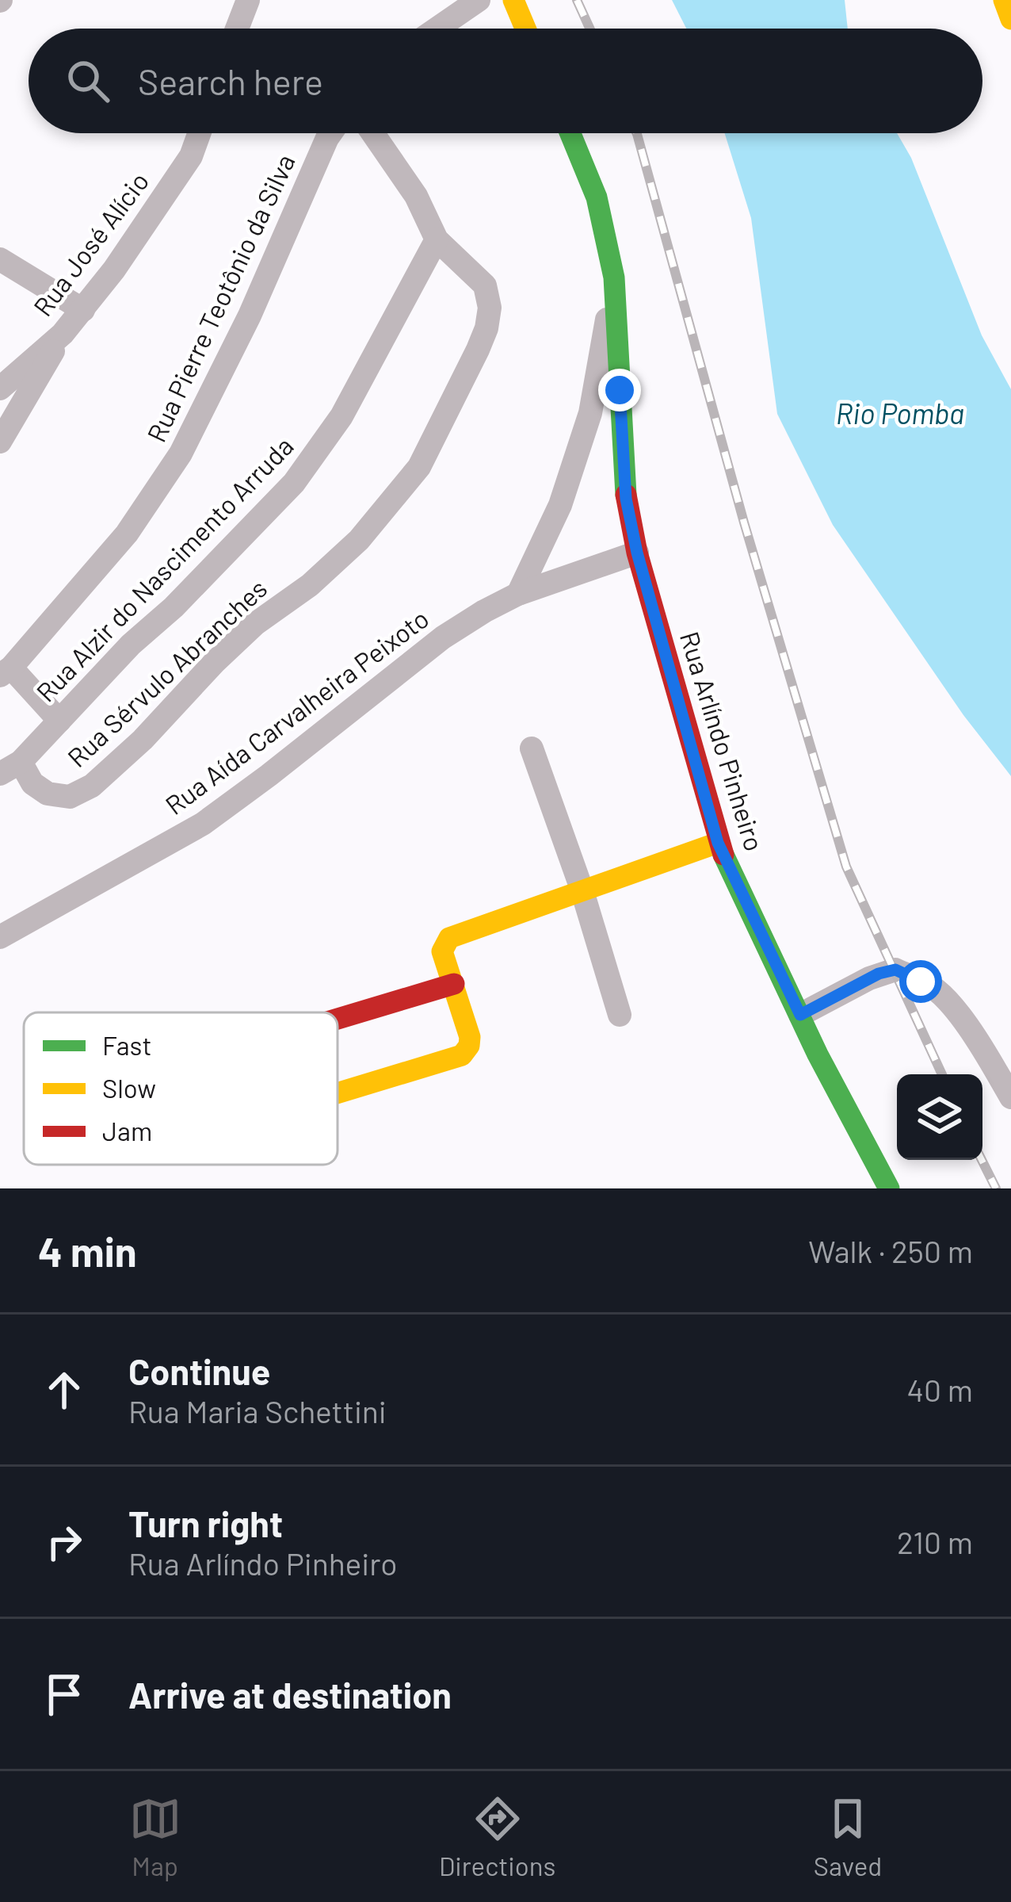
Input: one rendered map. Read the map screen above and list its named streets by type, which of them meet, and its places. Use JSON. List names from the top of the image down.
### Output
{
  "streets": {
    "street": [
      "Rua José Alício",
      "Rua Pierre Teotônio da Silva",
      "Rua Alzir do Nascimento Arruda",
      "Rua Sérvulo Abranches",
      "Rua Aída Carvalheira Peixoto",
      "Rua Arlíndo Pinheiro"
    ]
  },
  "crossings": [
    ["Rua Alzir do Nascimento Arruda", "Rua Sérvulo Abranches"],
    ["Rua Aída Carvalheira Peixoto", "Rua Arlíndo Pinheiro"]
  ],
  "water": ["Rio Pomba"],
  "legend": ["Fast", "Slow", "Jam"],
  "page": {
    "search": "Search here",
    "heading": ["4 min", "Walk · 250 m"],
    "list": [
      ["Continue", "Rua Maria Schettini", "40 m"],
      ["Turn right", "Rua Arlíndo Pinheiro", "210 m"],
      "Arrive at destination"
    ],
    "nav": ["Map", "Directions", "Saved"]
  }
}
